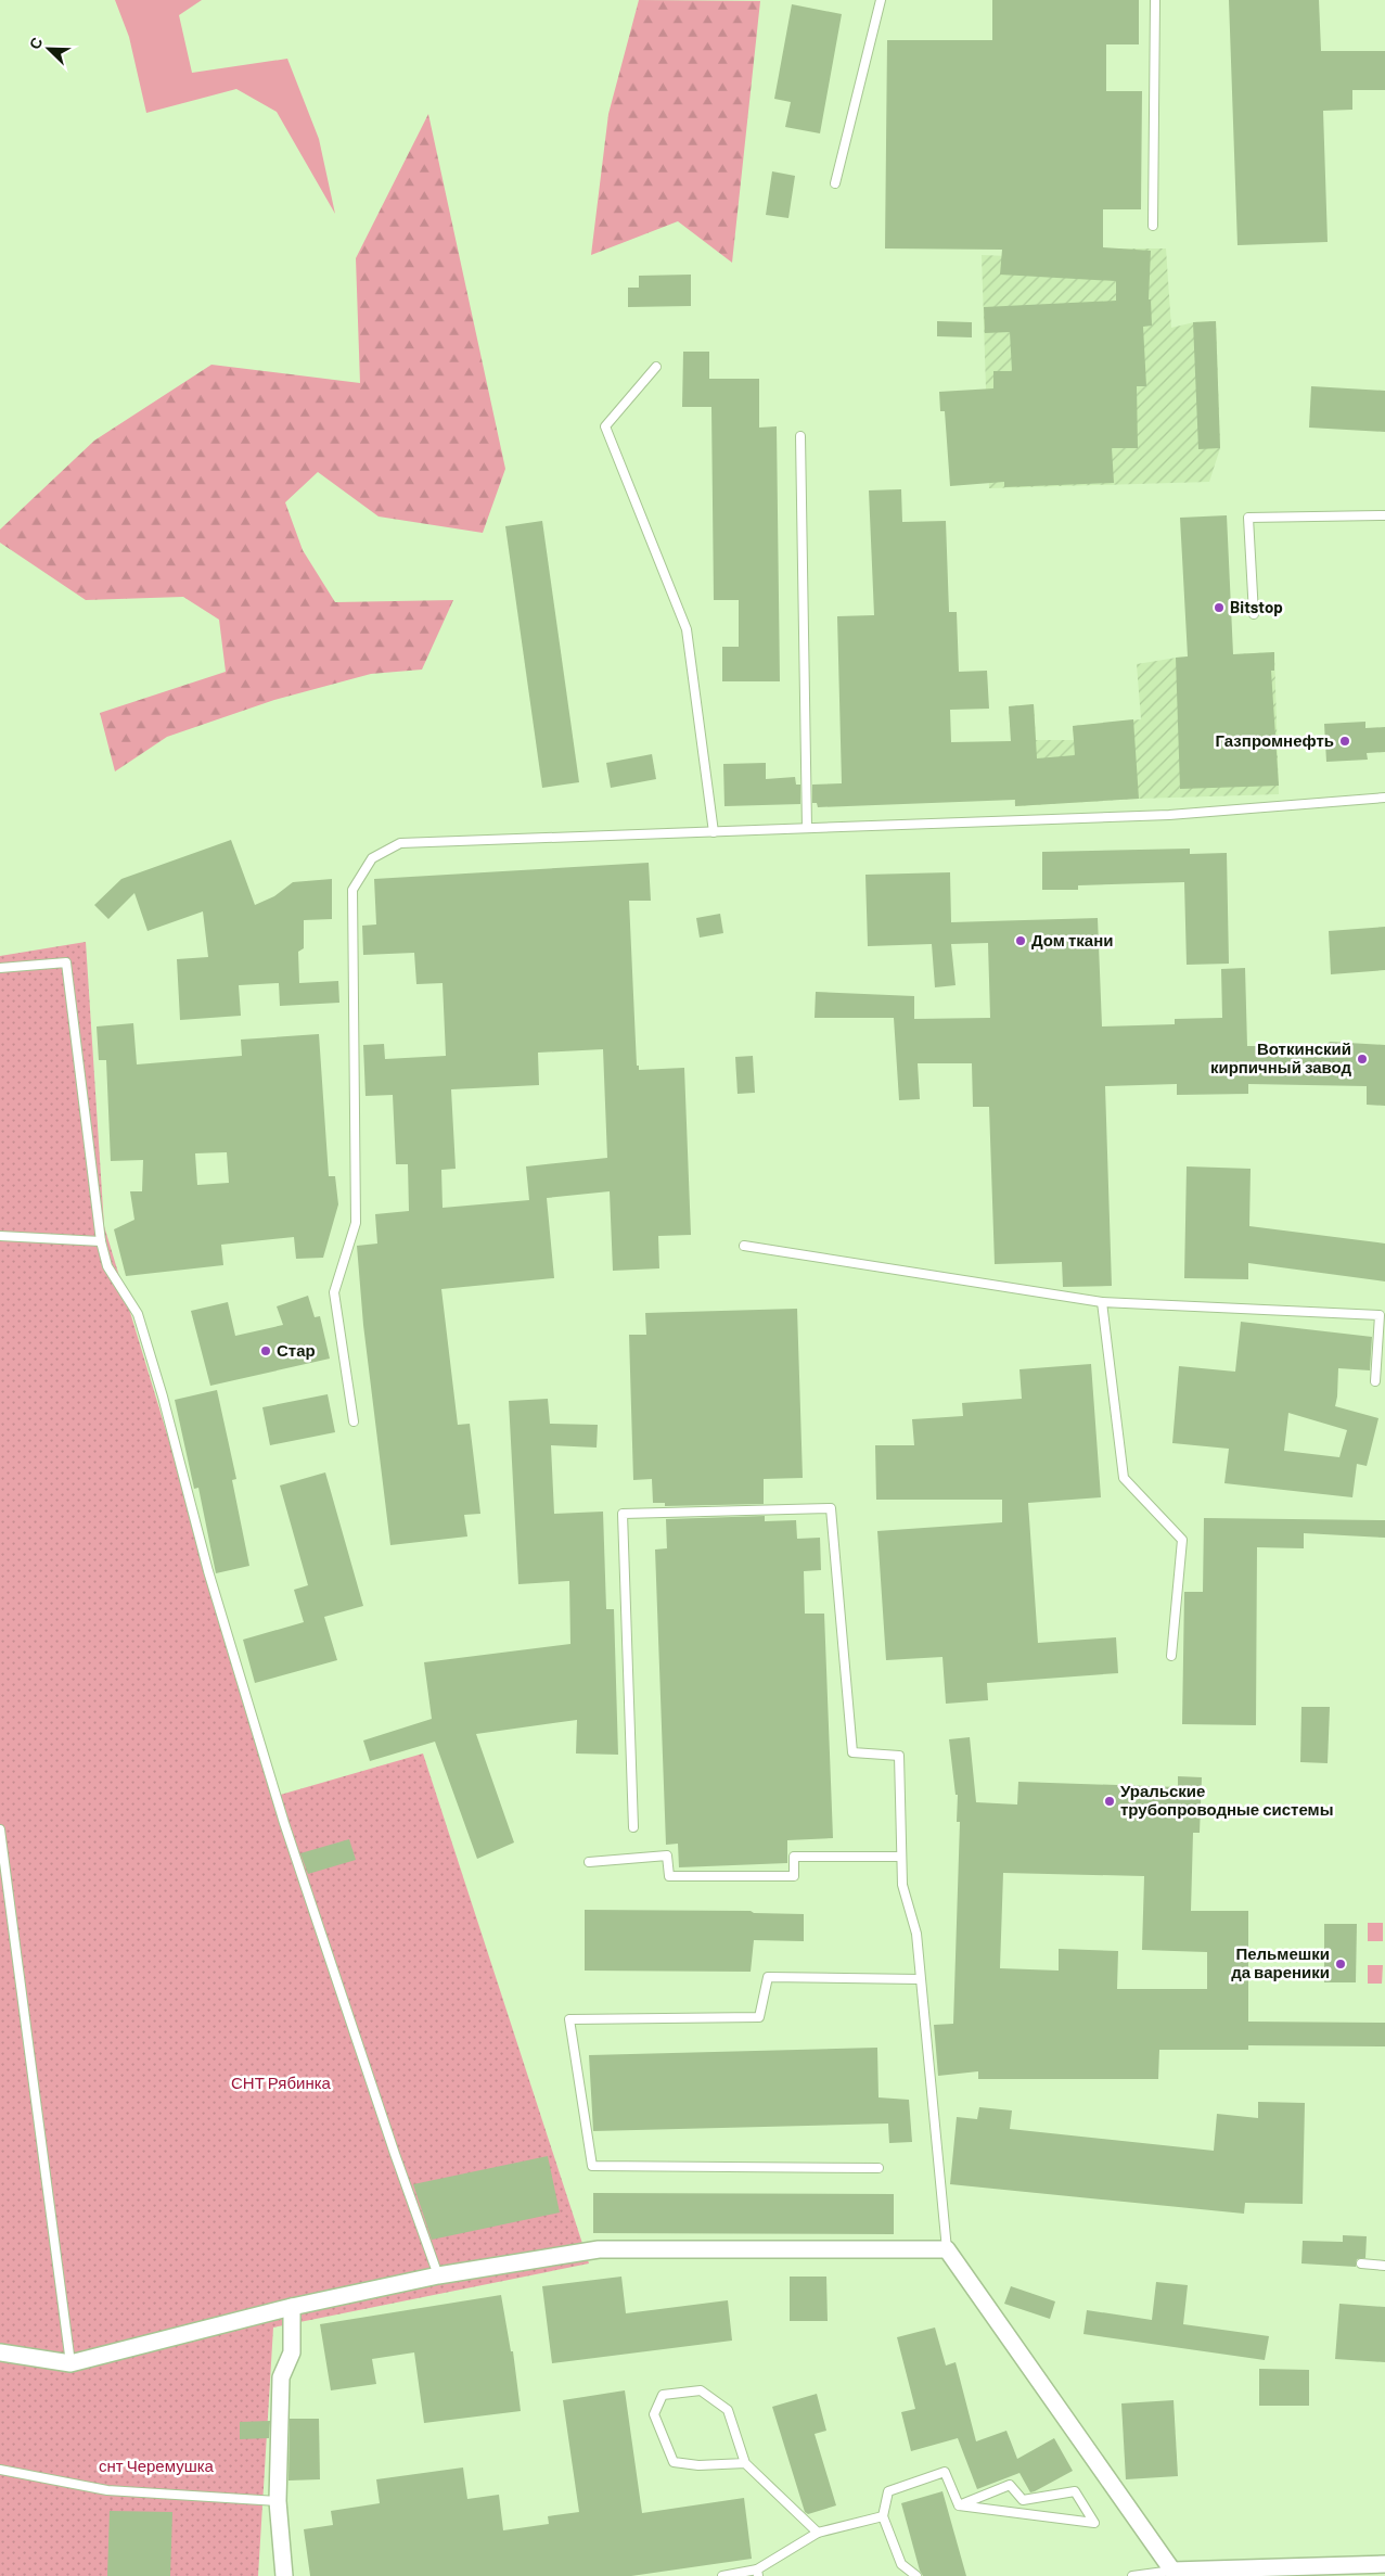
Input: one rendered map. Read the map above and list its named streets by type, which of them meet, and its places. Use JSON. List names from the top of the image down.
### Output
{
  "parks": ["СНТ Рябинка", "снт Черемушка"],
  "places": [
    "Bitstop",
    "Газпромнефть",
    "Дом ткани",
    "Воткинский кирпичный завод",
    "Стар",
    "Уральские трубопроводные системы",
    "Пельмешки да вареники"
  ],
  "north": "top left"
}
